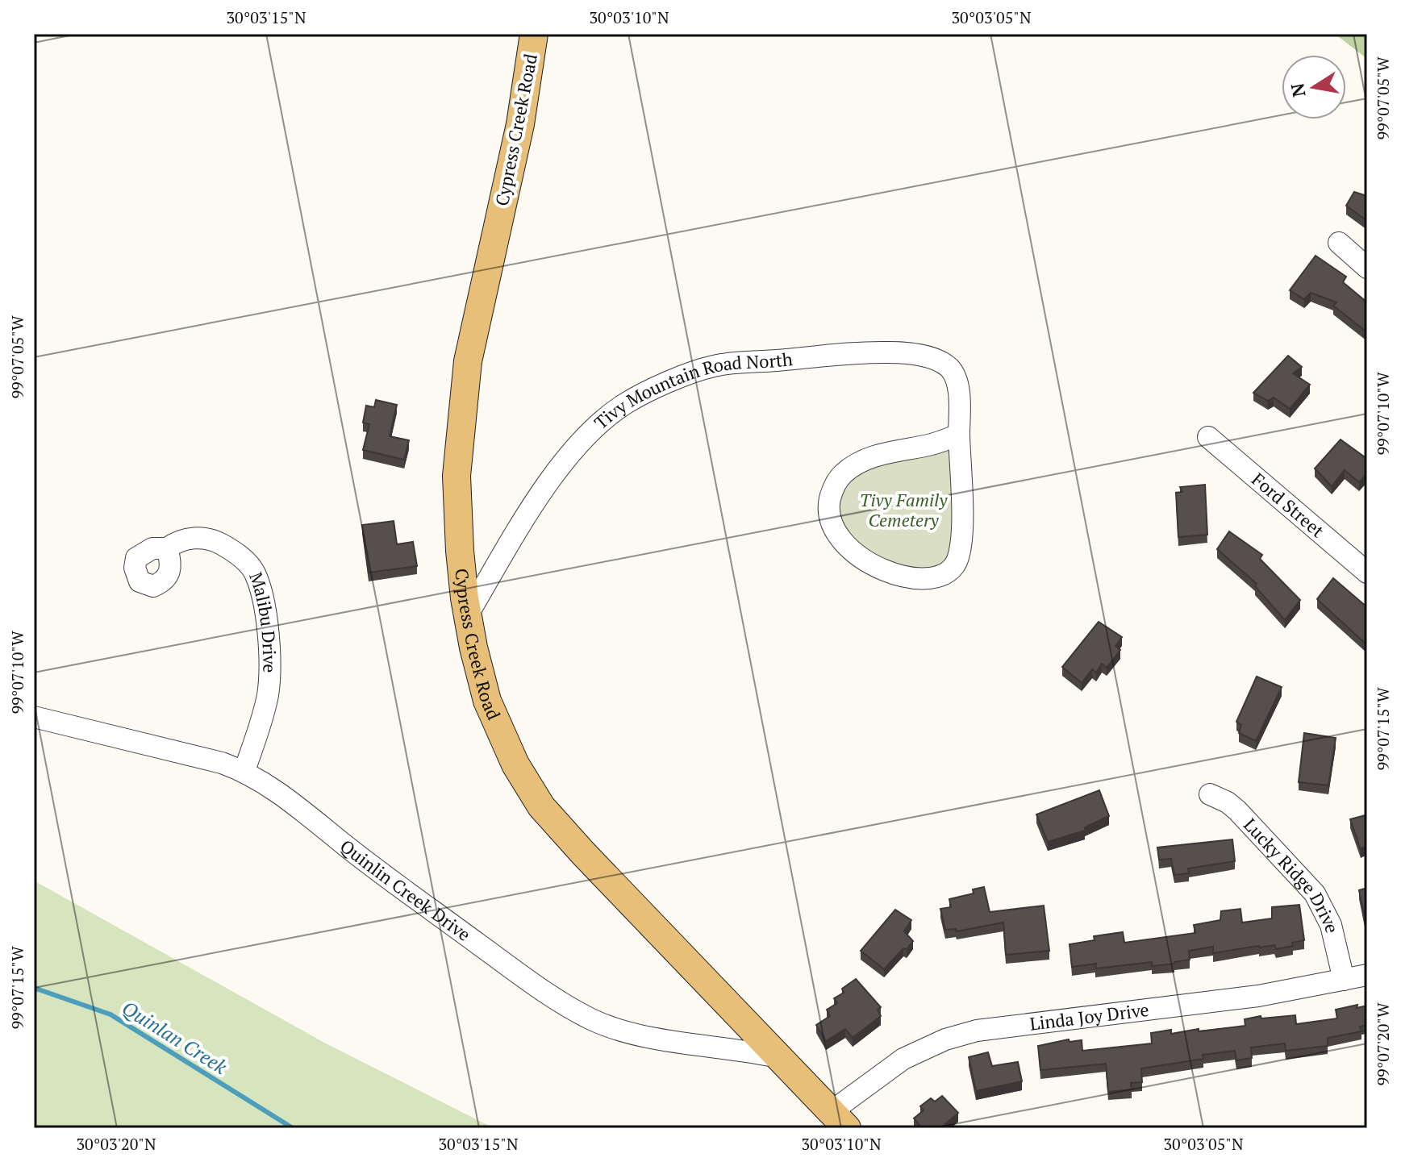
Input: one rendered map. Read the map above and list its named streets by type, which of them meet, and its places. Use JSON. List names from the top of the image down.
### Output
{
  "streets": {
    "main road": ["Cypress Creek Road"],
    "street": [
      "Tivy Mountain Road North",
      "Ford Street",
      "Malibu Drive",
      "Lucky Ridge Drive",
      "Quinlin Creek Drive",
      "Linda Joy Drive"
    ]
  },
  "crossings": [
    ["Cypress Creek Road", "Tivy Mountain Road North"],
    ["Cypress Creek Road", "Quinlin Creek Drive"],
    ["Cypress Creek Road", "Linda Joy Drive"],
    ["Malibu Drive", "Quinlin Creek Drive"],
    ["Lucky Ridge Drive", "Linda Joy Drive"]
  ],
  "water": ["Quinlan Creek"],
  "parks": ["Tivy Family Cemetery"],
  "north": "left",
  "coordinates": [
    "30°03'15\"N",
    "30°03'10\"N",
    "30°03'05\"N",
    "99°07'05\"W",
    "99°07'10\"W",
    "99°07'15\"W",
    "99°07'20\"W",
    "30°03'20\"N"
  ]
}
